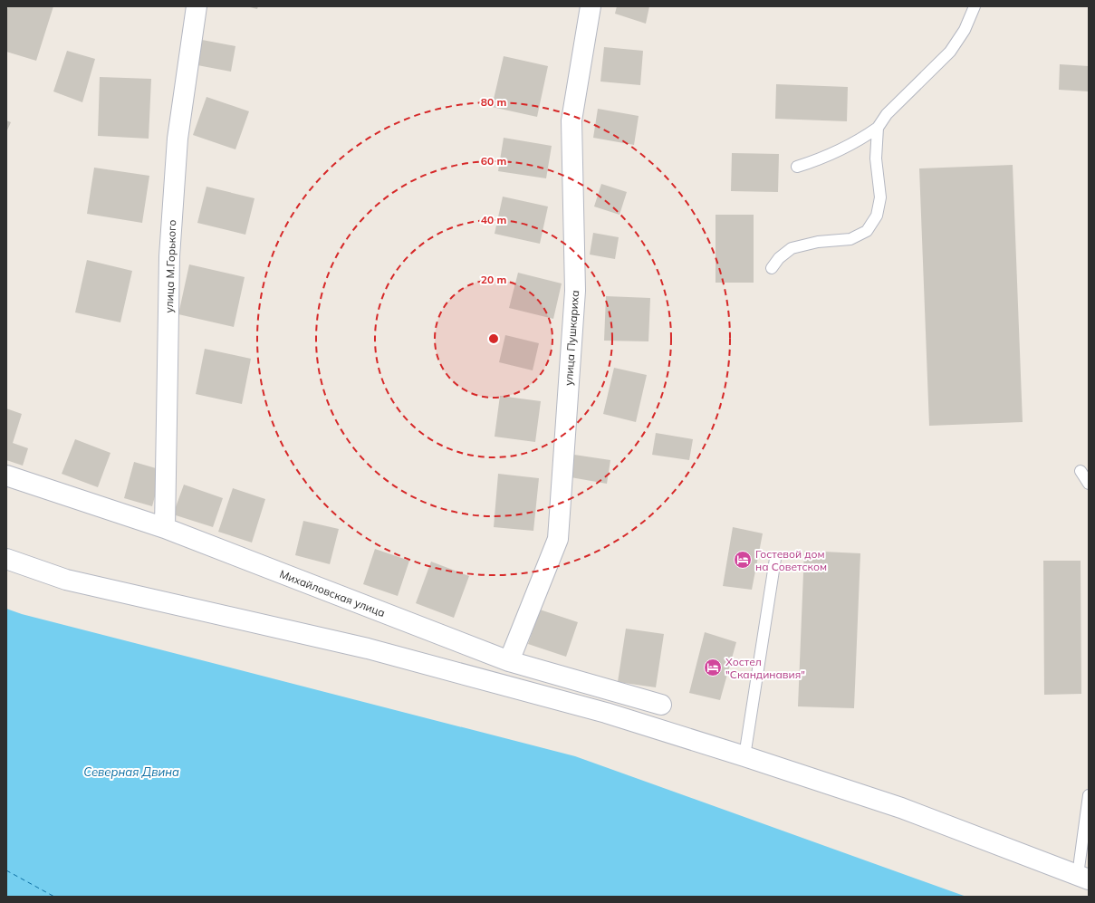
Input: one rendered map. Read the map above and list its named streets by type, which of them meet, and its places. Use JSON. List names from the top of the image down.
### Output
{
  "streets": {
    "street": ["улица М.Горького", "улица Пушкариха", "Михайловская улица"]
  },
  "crossings": [
    ["улица М.Горького", "Михайловская улица"],
    ["улица Пушкариха", "Михайловская улица"]
  ],
  "water": ["Северная Двина"],
  "places": {
    "hotel": ["Гостевой дом на Советском", "Хостел \"Скандинавия\""]
  },
  "rings": [
    "80 m",
    "60 m",
    "40 m",
    "20 m"
  ]
}
